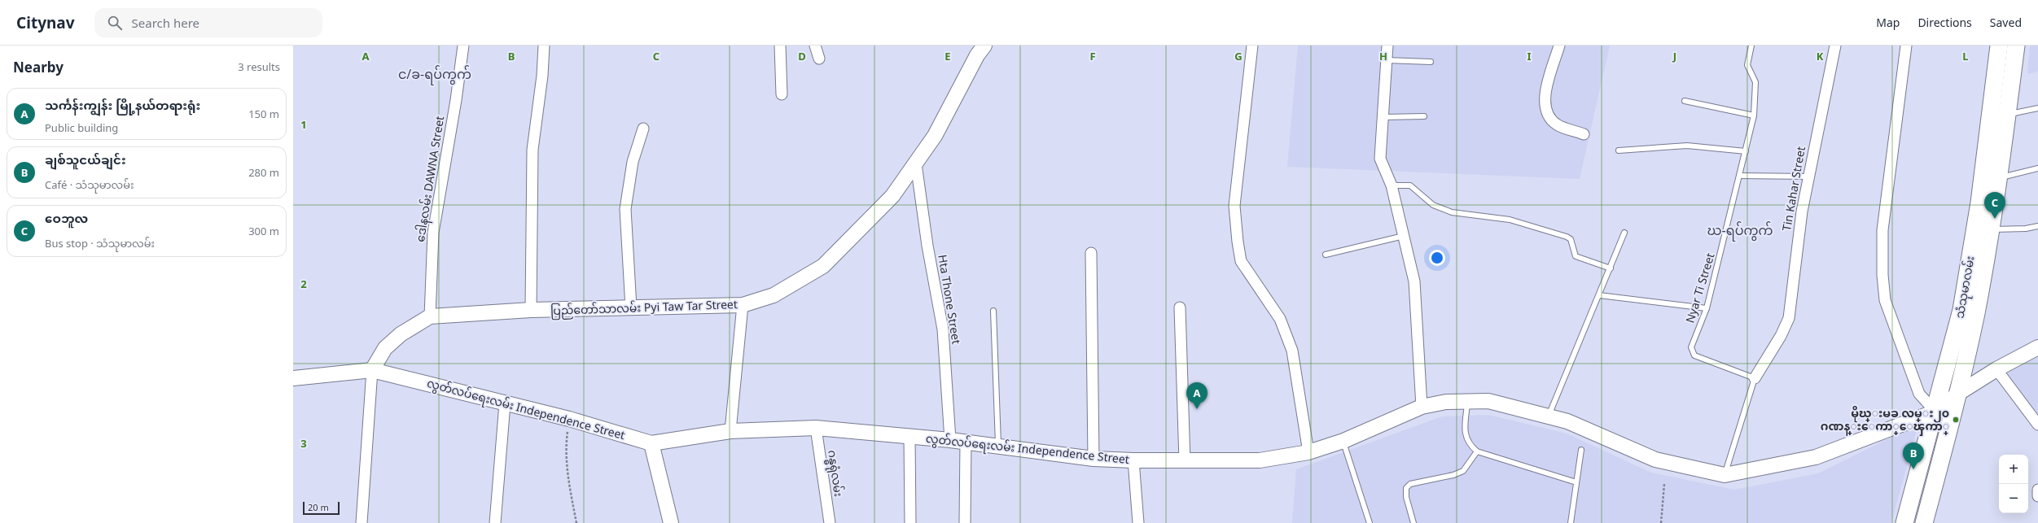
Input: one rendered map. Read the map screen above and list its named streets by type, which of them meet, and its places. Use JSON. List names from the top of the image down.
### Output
{
  "streets": {
    "main road": ["သံသုမာလမ်း"],
    "street": [
      "ဒေါနလမ်း DAWNA Street",
      "Tin Kahar Street",
      "Hta Thone Street",
      "ပြည်တော်သာလမ်း Pyi Taw Tar Street",
      "လွတ်လပ်ရေးလမ်း Independence Street",
      "ဂန္ဓရုံလမ်း"
    ],
    "lane": ["Nyar Ti Street"]
  },
  "crossings": [
    ["ဒေါနလမ်း DAWNA Street", "ပြည်တော်သာလမ်း Pyi Taw Tar Street"],
    ["Tin Kahar Street", "Nyar Ti Street"],
    ["သံသုမာလမ်း", "လွတ်လပ်ရေးလမ်း Independence Street"],
    ["Hta Thone Street", "ပြည်တော်သာလမ်း Pyi Taw Tar Street"],
    ["Hta Thone Street", "လွတ်လပ်ရေးလမ်း Independence Street"],
    ["ပြည်တော်သာလမ်း Pyi Taw Tar Street", "လွတ်လပ်ရေးလမ်း Independence Street"],
    ["လွတ်လပ်ရေးလမ်း Independence Street", "ဂန္ဓရုံလမ်း"]
  ],
  "districts": ["င/ခ-ရပ်ကွက်", "ဃ-ရပ်ကွက်"],
  "places": ["မိုဃ္းမခ လမ္း၂၀ ဂဏန္းေကာ္ေၾကာ္"],
  "scale_bar": "20 m",
  "page": {
    "header": "Citynav",
    "search": "Search here",
    "nav": ["Map", "Directions", "Saved"],
    "heading": ["Nearby", "3 results"],
    "list": [
      {
        "mark": "A",
        "name": "သင်္ကန်းကျွန်း မြို့နယ်တရားရုံး",
        "note": "Public building",
        "value": "150 m"
      },
      {
        "mark": "B",
        "name": "ချစ်သူငယ်ချင်း",
        "note": "Café · သံသုမာလမ်း",
        "value": "280 m"
      },
      {
        "mark": "C",
        "name": "ဝေဘူလ",
        "note": "Bus stop · သံသုမာလမ်း",
        "value": "300 m"
      }
    ],
    "pins": ["C", "A", "B"],
    "map_buttons": ["+", "−"],
    "scale": "20 m"
  },
  "grid": {
    "columns": [
      "A",
      "B",
      "C",
      "D",
      "E",
      "F",
      "G",
      "H",
      "I",
      "J",
      "K",
      "L"
    ],
    "rows": ["1", "2", "3"]
  }
}
